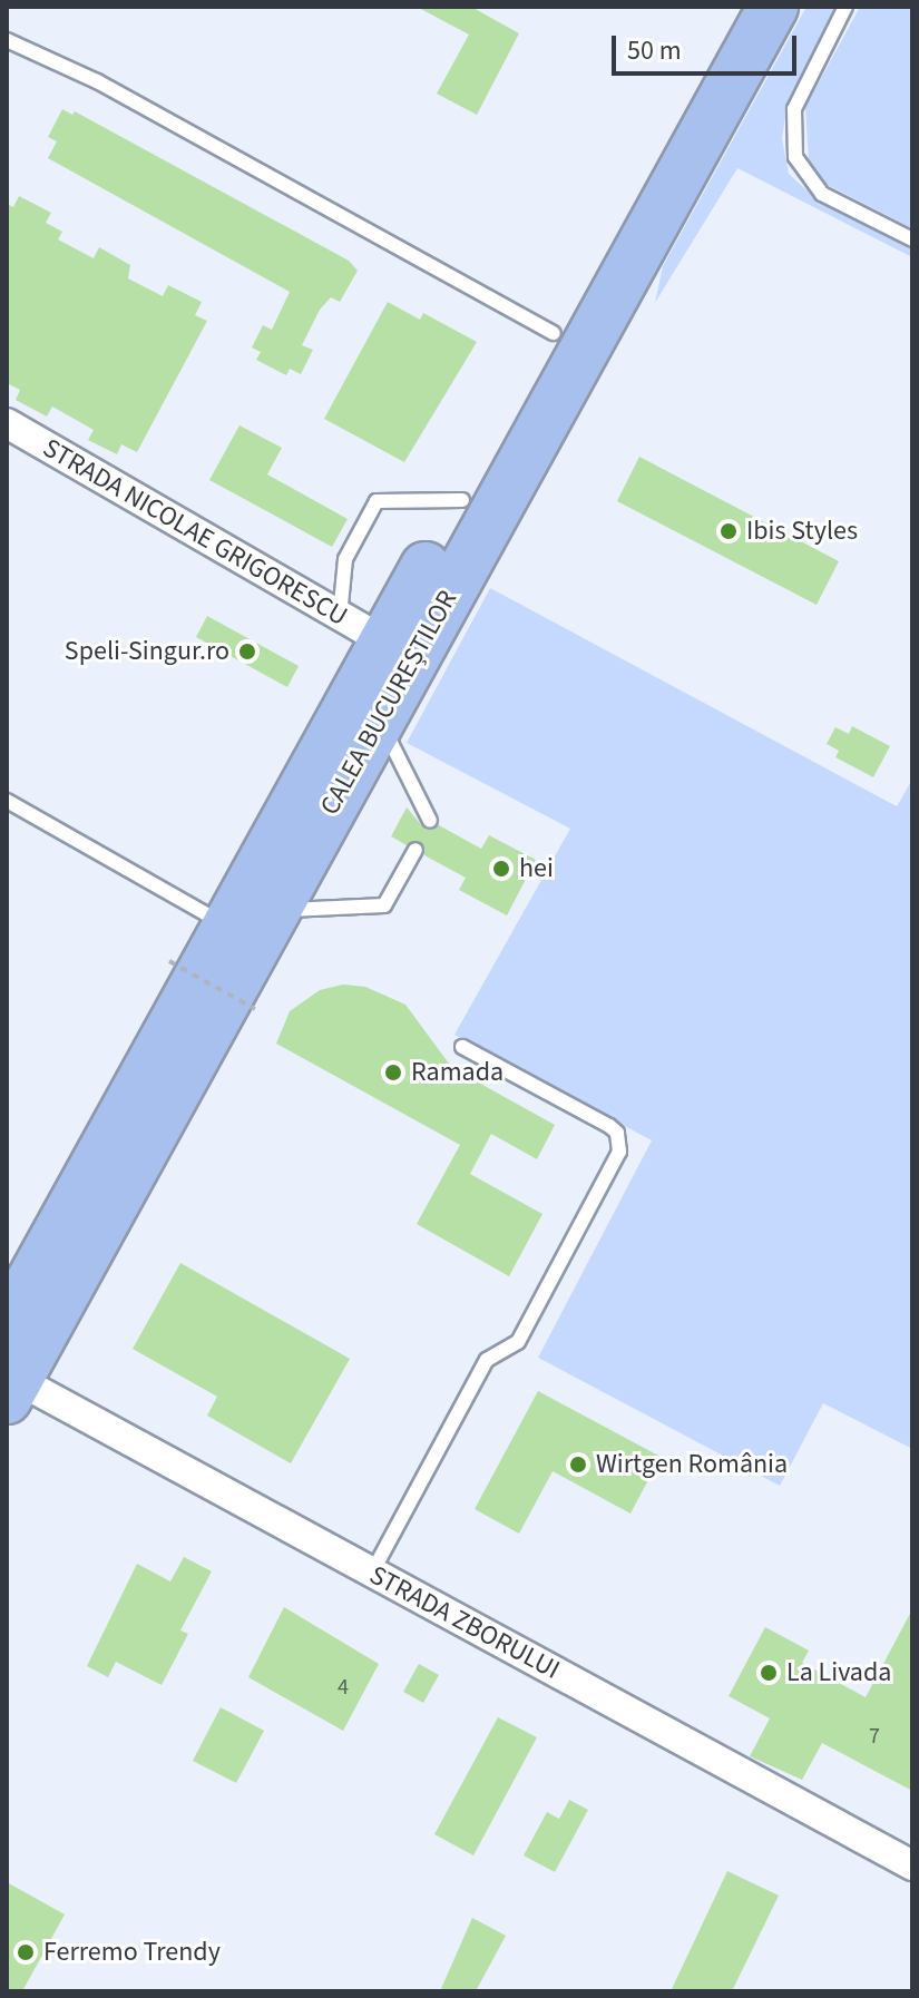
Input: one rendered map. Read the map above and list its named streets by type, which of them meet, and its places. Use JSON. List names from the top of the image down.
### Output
{
  "streets": {
    "highway": ["CALEA BUCUREȘTILOR"],
    "street": ["STRADA NICOLAE GRIGORESCU", "STRADA ZBORULUI"]
  },
  "crossings": [
    ["STRADA NICOLAE GRIGORESCU", "CALEA BUCUREȘTILOR"],
    ["CALEA BUCUREȘTILOR", "STRADA ZBORULUI"]
  ],
  "places": [
    "Ibis Styles",
    "Speli-Singur.ro",
    "hei",
    "Ramada",
    "Wirtgen România",
    "La Livada",
    "Ferremo Trendy"
  ],
  "house_numbers": ["4", "7"],
  "scale_bar": "50 m"
}
